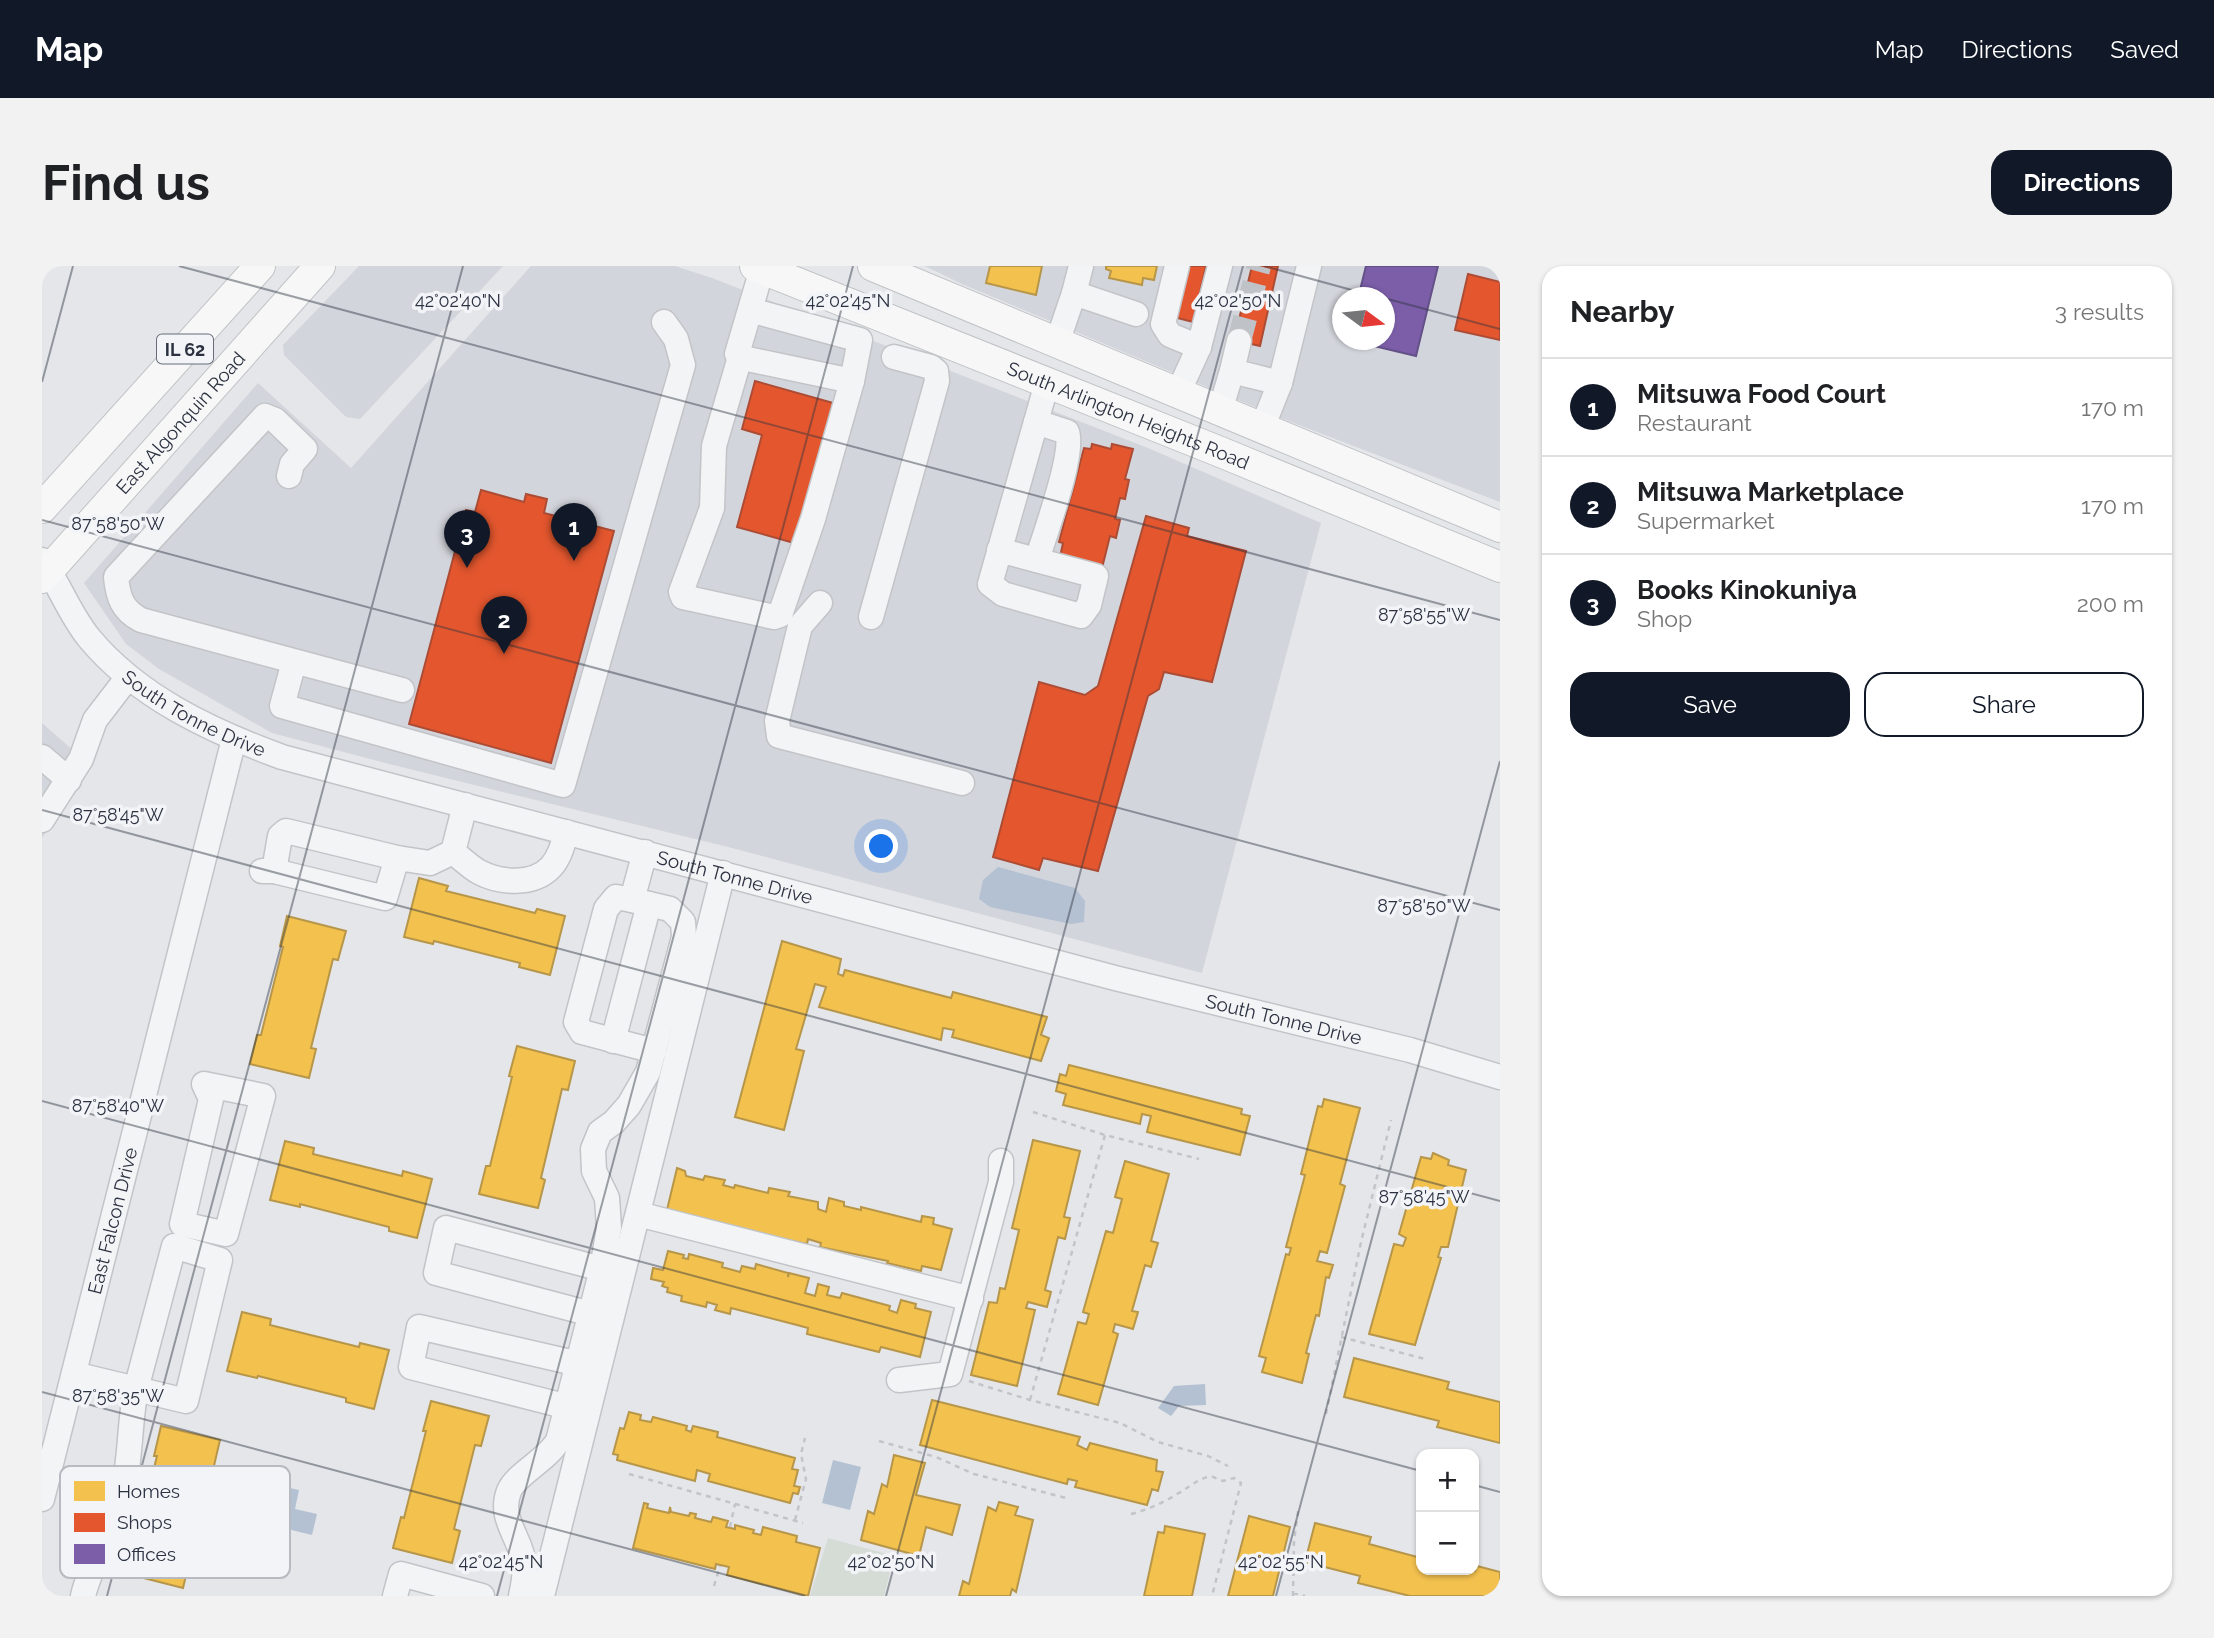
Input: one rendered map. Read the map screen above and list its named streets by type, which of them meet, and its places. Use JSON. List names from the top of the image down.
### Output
{
  "streets": {
    "main road": ["IL 62", "South Arlington Heights Road", "East Algonquin Road"],
    "street": ["South Tonne Drive", "East Falcon Drive"]
  },
  "crossings": [
    ["East Algonquin Road", "South Tonne Drive"],
    ["South Tonne Drive", "East Falcon Drive"]
  ],
  "legend": ["Homes", "Shops", "Offices"],
  "north": "right",
  "page": {
    "header": "Map",
    "nav": ["Map", "Directions", "Saved"],
    "buttons": [
      "Directions",
      ["Save", "Share"]
    ],
    "title": "Find us",
    "heading": ["Nearby", "3 results"],
    "list": [
      {
        "mark": "1",
        "name": "Mitsuwa Food Court",
        "note": "Restaurant",
        "value": "170 m"
      },
      {
        "mark": "2",
        "name": "Mitsuwa Marketplace",
        "note": "Supermarket",
        "value": "170 m"
      },
      {
        "mark": "3",
        "name": "Books Kinokuniya",
        "note": "Shop",
        "value": "200 m"
      }
    ],
    "pins": ["1", "3", "2"],
    "map_buttons": ["+", "−"]
  },
  "coordinates": [
    "42°02'40\"N",
    "42°02'45\"N",
    "42°02'50\"N",
    "87°58'50\"W",
    "87°58'55\"W",
    "87°58'45\"W",
    "87°58'40\"W",
    "87°58'35\"W",
    "42°02'55\"N"
  ]
}
